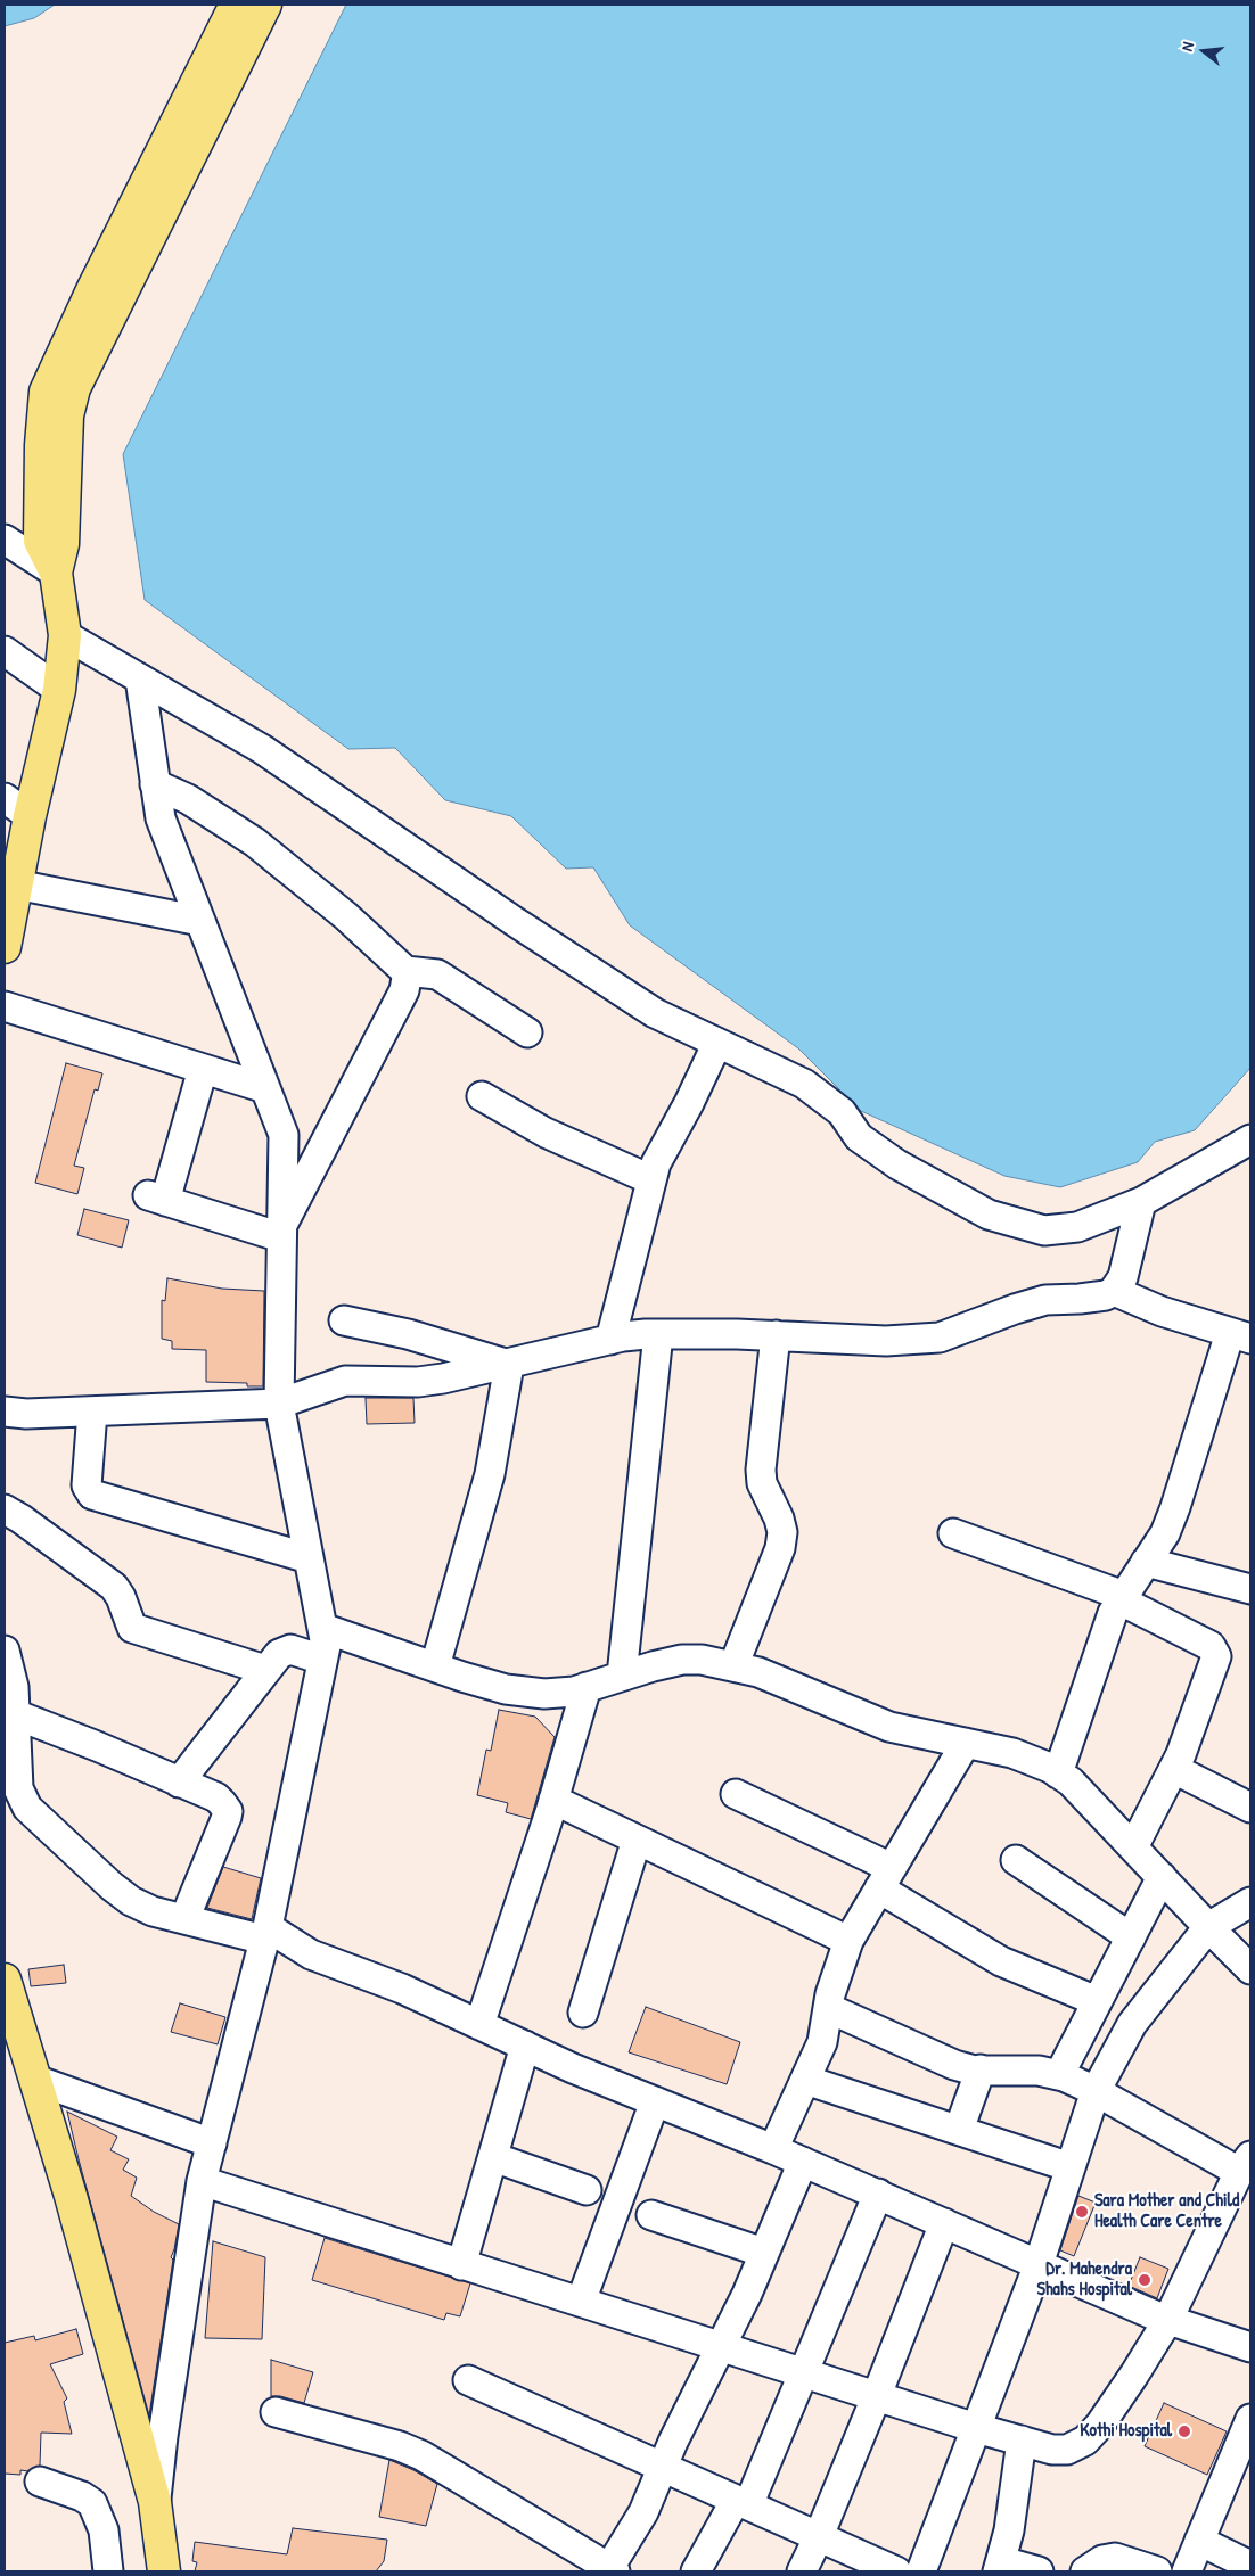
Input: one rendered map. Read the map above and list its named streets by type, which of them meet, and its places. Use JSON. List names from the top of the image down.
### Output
{
  "places": ["Sara Mother and Child Health Care Centre", "Dr. Mahendra Shahs Hospital", "Kothi Hospital"],
  "north": "left"
}
